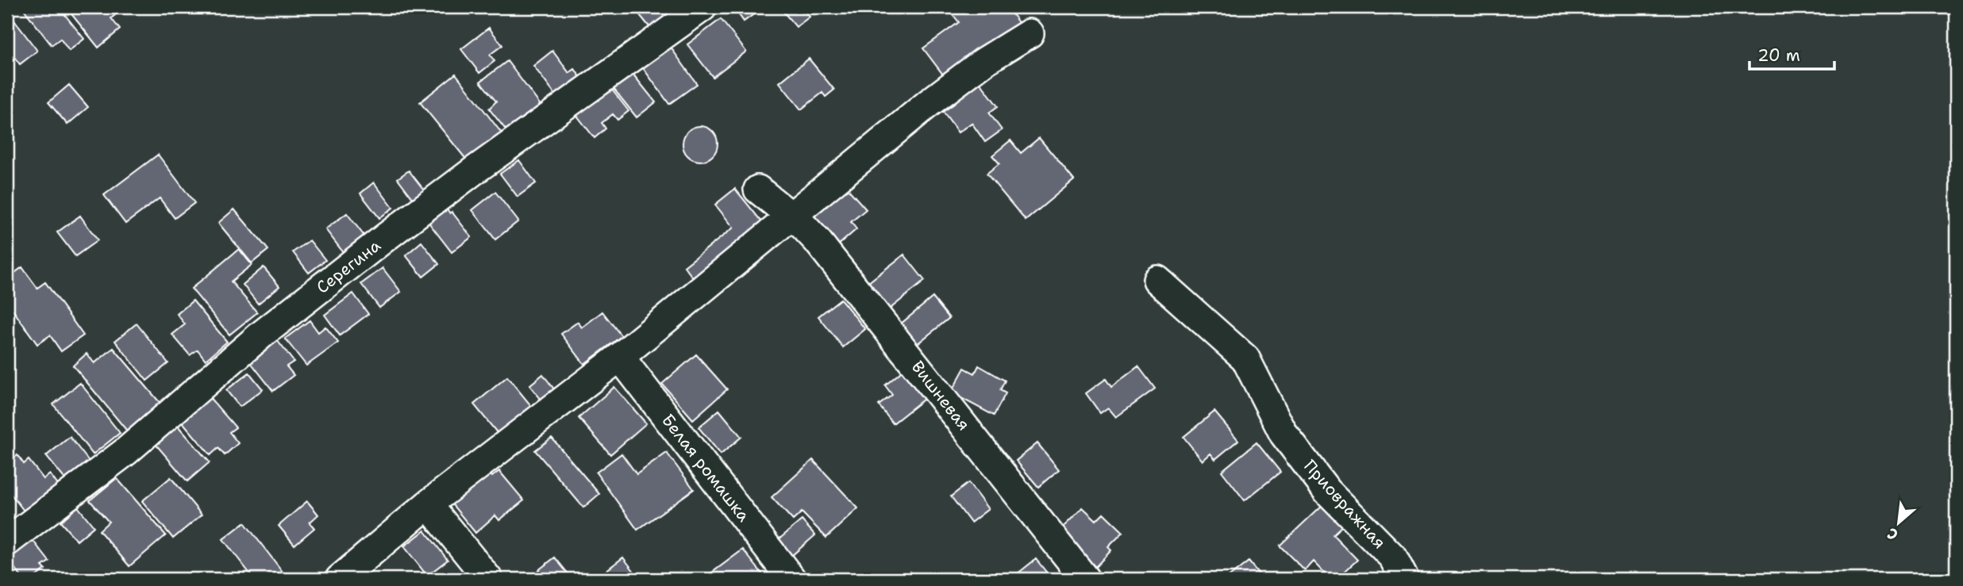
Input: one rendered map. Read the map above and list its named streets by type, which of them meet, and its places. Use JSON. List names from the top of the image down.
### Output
{
  "streets": {
    "street": [
      "Серегина",
      "Вишневая",
      "Белая ромашка",
      "Приовражная"
    ]
  },
  "scale_bar": "20 m",
  "north": "bottom left"
}
